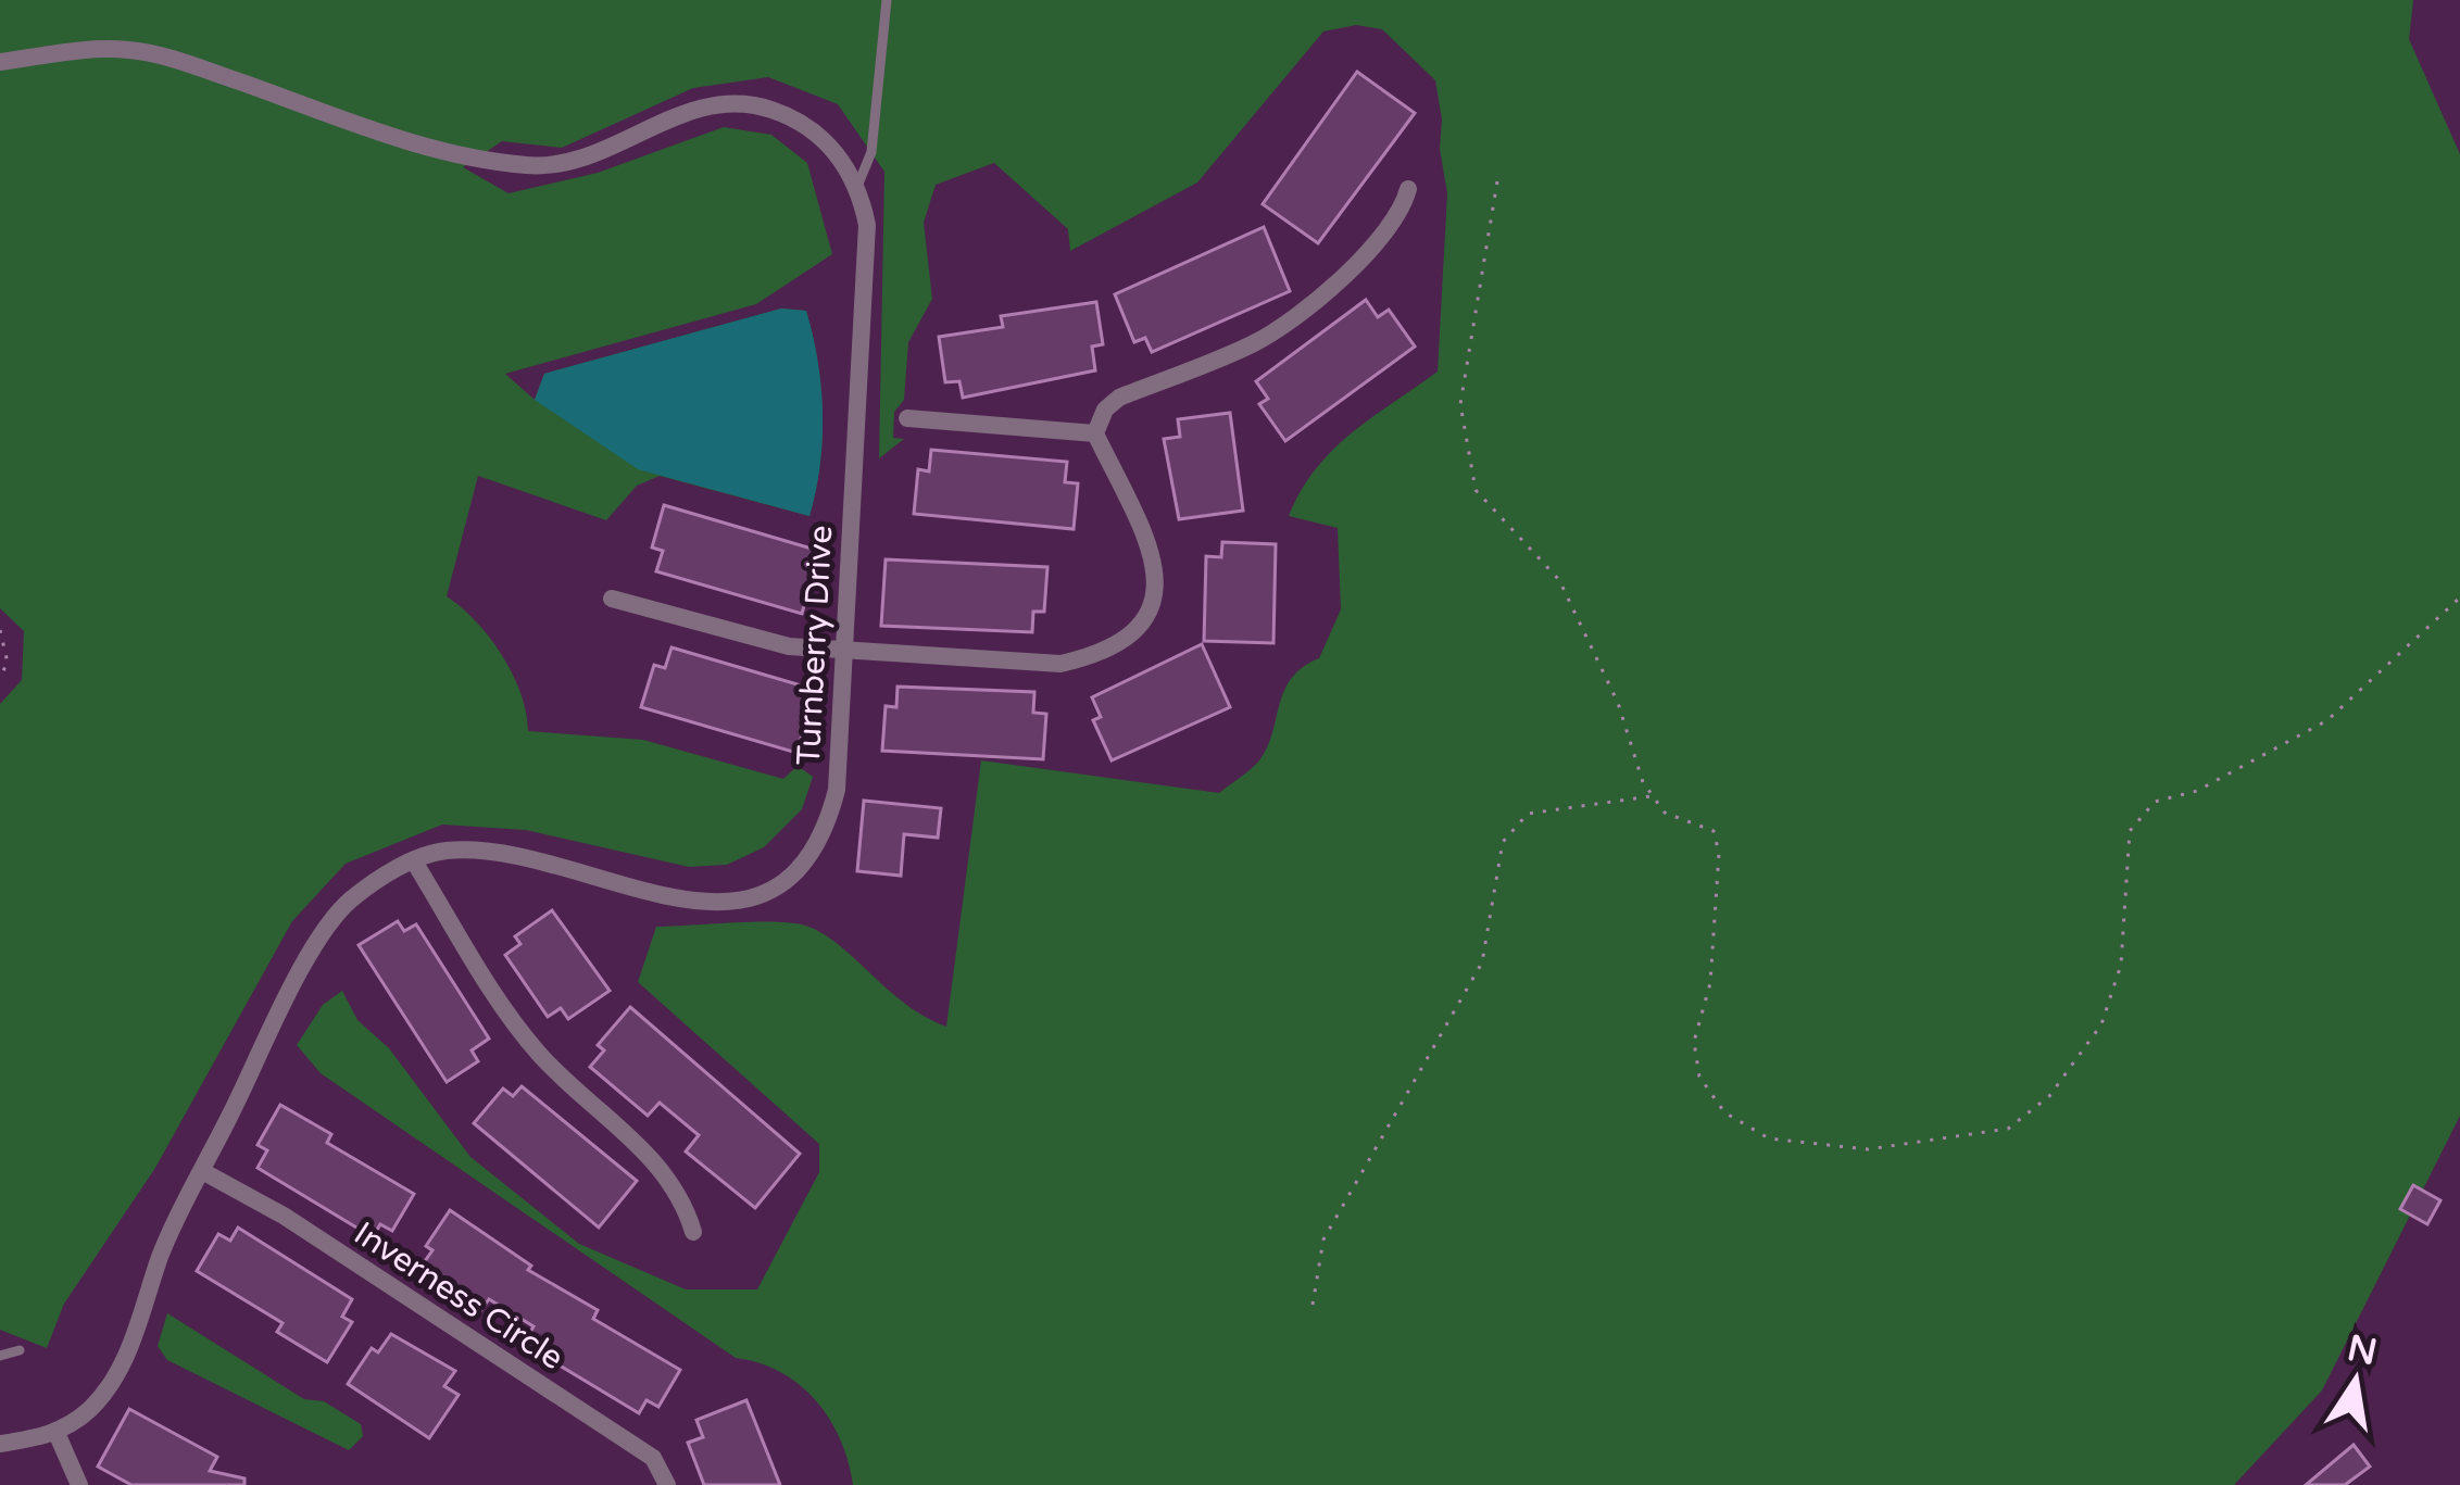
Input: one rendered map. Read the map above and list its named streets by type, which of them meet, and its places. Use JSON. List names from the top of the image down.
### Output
{
  "streets": {
    "street": ["Turnberry Drive", "Inverness Circle"]
  },
  "crossings": [
    ["Turnberry Drive", "Inverness Circle"]
  ],
  "north": "top"
}
